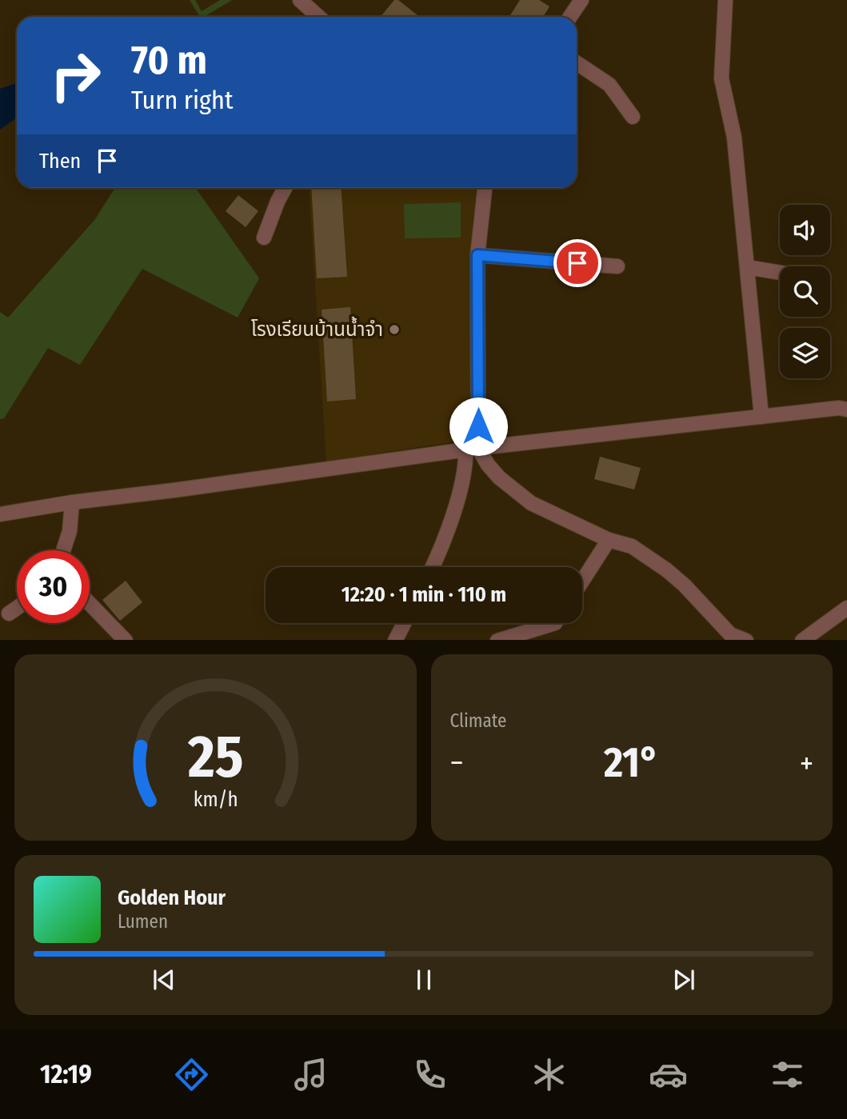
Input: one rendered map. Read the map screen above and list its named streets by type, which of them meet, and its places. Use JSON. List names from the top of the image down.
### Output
{
  "places": ["โรงเรียนบ้านน้ำจำ"],
  "page": {
    "turn": ["70 m", "Turn right"],
    "then": "Then",
    "limit": "30",
    "trip": "12:20 · 1 min · 110 m",
    "tile": "Climate",
    "heat": ["−", "21°", "+"],
    "song": ["Golden Hour", "Lumen"],
    "tabs": "12:19",
    "gauge": ["25", "km/h"]
  }
}
